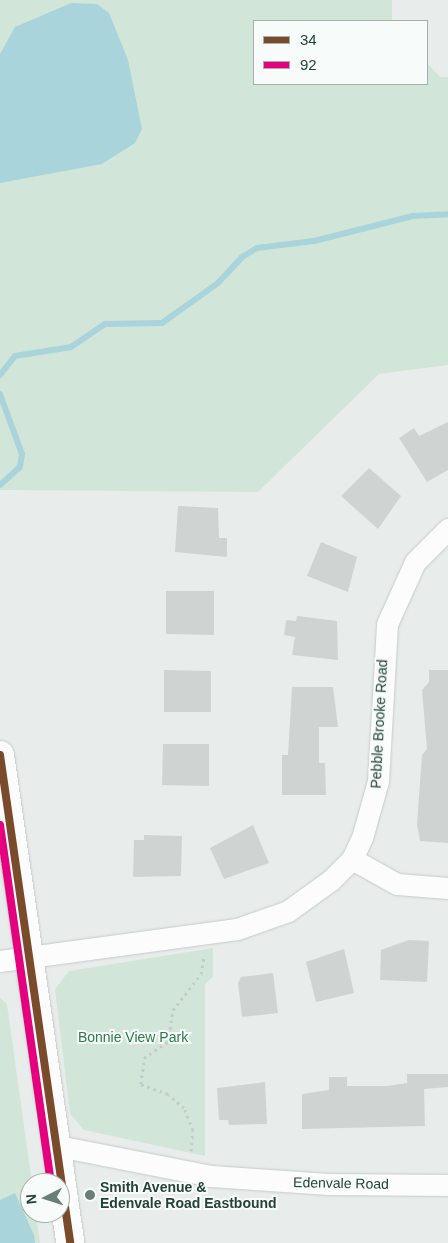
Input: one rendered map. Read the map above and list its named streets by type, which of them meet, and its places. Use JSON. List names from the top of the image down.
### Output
{
  "streets": {
    "street": ["Pebble Brooke Road", "Edenvale Road"]
  },
  "parks": ["Bonnie View Park"],
  "places": ["Smith Avenue & Edenvale Road Eastbound"],
  "lines": ["transit line 34", "transit line 92"],
  "legend": ["34", "92"],
  "north": "left"
}
